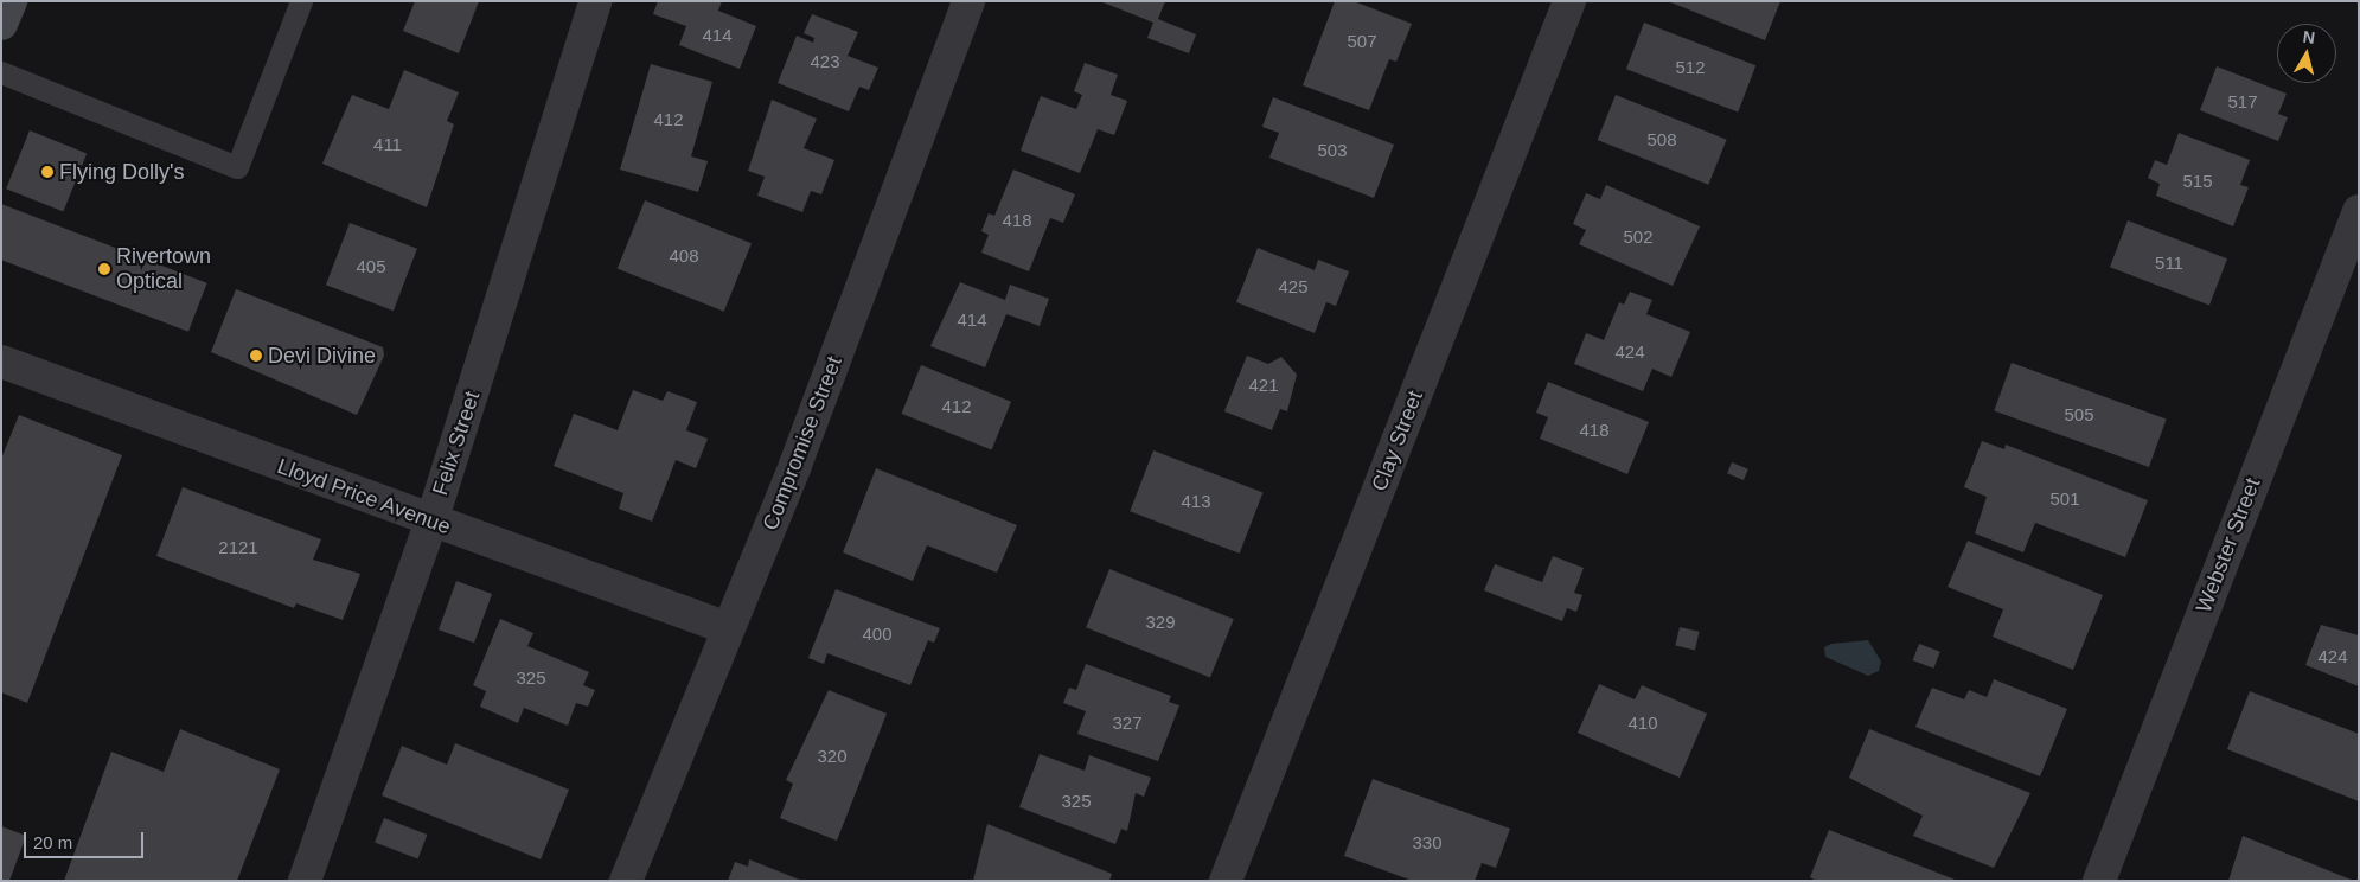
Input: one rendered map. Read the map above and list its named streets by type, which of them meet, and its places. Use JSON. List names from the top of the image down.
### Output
{
  "streets": {
    "street": [
      "Clay Street",
      "Felix Street",
      "Compromise Street",
      "Lloyd Price Avenue",
      "Webster Street"
    ]
  },
  "crossings": [
    ["Felix Street", "Lloyd Price Avenue"],
    ["Compromise Street", "Lloyd Price Avenue"]
  ],
  "places": ["Flying Dolly's", "Rivertown Optical", "Devi Divine"],
  "house_numbers": [
    "414",
    "507",
    "423",
    "512",
    "517",
    "412",
    "508",
    "411",
    "503",
    "515",
    "418",
    "502",
    "408",
    "511",
    "405",
    "425",
    "414",
    "424",
    "421",
    "412",
    "505",
    "418",
    "501",
    "413",
    "2121",
    "329",
    "400",
    "424",
    "325",
    "327",
    "410",
    "320",
    "325",
    "330"
  ],
  "scale_bar": "20 m",
  "north": "top"
}
